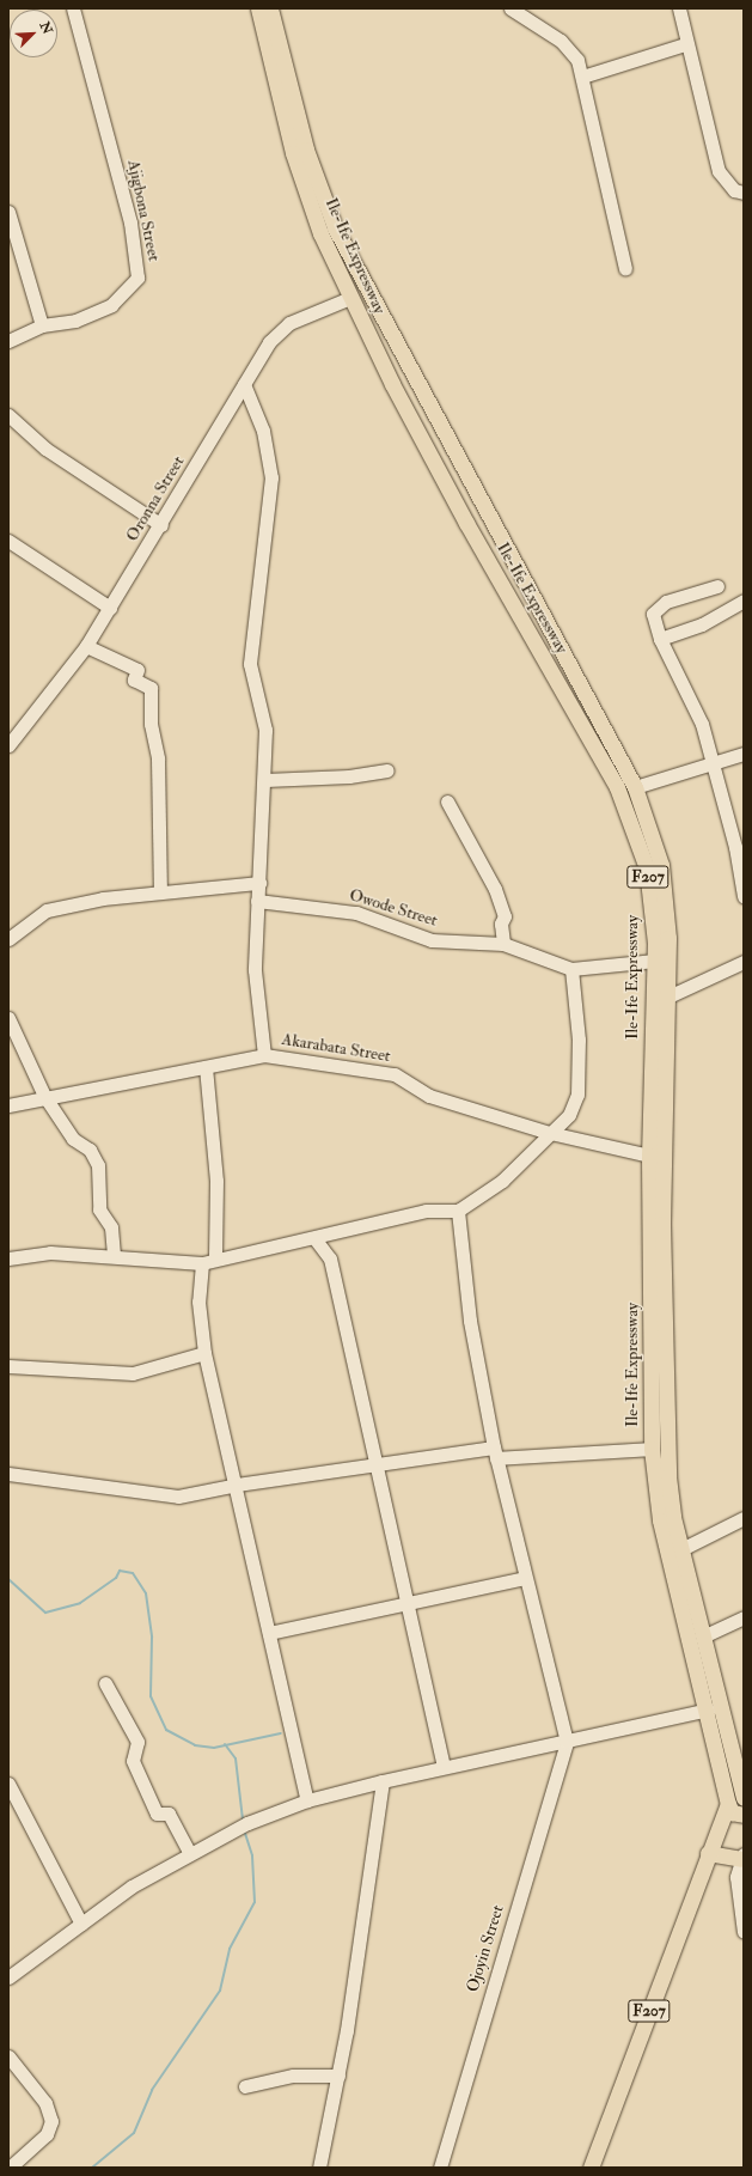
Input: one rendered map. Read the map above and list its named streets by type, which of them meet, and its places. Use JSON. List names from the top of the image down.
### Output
{
  "streets": {
    "main road": ["Ile-Ife Expressway", "F207"],
    "street": [
      "Ajigbona Street",
      "Oronna Street",
      "Owode Street",
      "Akarabata Street",
      "Ojoyin Street"
    ]
  },
  "crossings": [
    ["Ile-Ife Expressway", "Oronna Street"],
    ["Ile-Ife Expressway", "F207"],
    ["Ile-Ife Expressway", "Owode Street"],
    ["Ile-Ife Expressway", "Akarabata Street"]
  ],
  "north": "top right"
}
